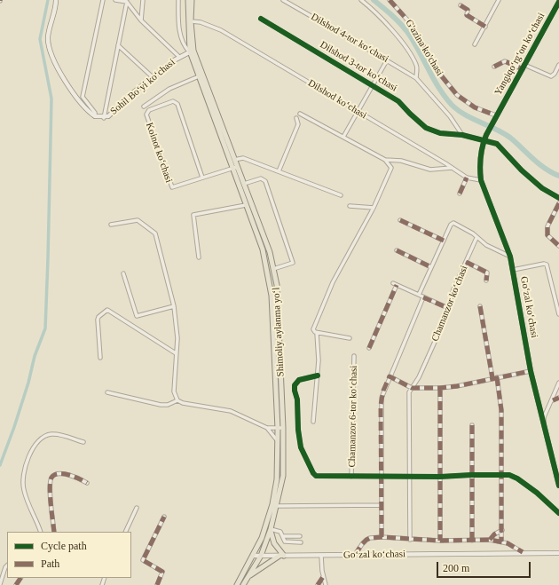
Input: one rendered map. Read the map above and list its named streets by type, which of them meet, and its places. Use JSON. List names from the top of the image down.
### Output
{
  "streets": {
    "main road": [
      "Yangiqoʻrgʻon koʻchasi",
      "Sohil Boʻyi koʻchasi",
      "Goʻzal koʻchasi",
      "Shimoliy aylanma yoʻl"
    ],
    "street": [
      "Dilshod 4-tor koʻchasi",
      "G'azina ko'chasi",
      "Dilshod 3-tor koʻchasi",
      "Dilshod koʻchasi",
      "Koinot koʻchasi",
      "Chamanzor koʻchasi",
      "Chamanzor 6-tor koʻchasi"
    ]
  },
  "crossings": [
    ["Dilshod 4-tor koʻchasi", "Dilshod 3-tor koʻchasi"],
    ["G'azina ko'chasi", "Yangiqoʻrgʻon koʻchasi"],
    ["Yangiqoʻrgʻon koʻchasi", "Goʻzal koʻchasi"],
    ["Dilshod 3-tor koʻchasi", "Goʻzal koʻchasi"],
    ["Sohil Boʻyi koʻchasi", "Shimoliy aylanma yoʻl"],
    ["Dilshod koʻchasi", "Goʻzal koʻchasi"],
    ["Dilshod koʻchasi", "Shimoliy aylanma yoʻl"],
    ["Koinot koʻchasi", "Shimoliy aylanma yoʻl"],
    ["Goʻzal koʻchasi", "Shimoliy aylanma yoʻl"]
  ],
  "legend": ["Cycle path", "Path"],
  "scale_bar": "200 m"
}
